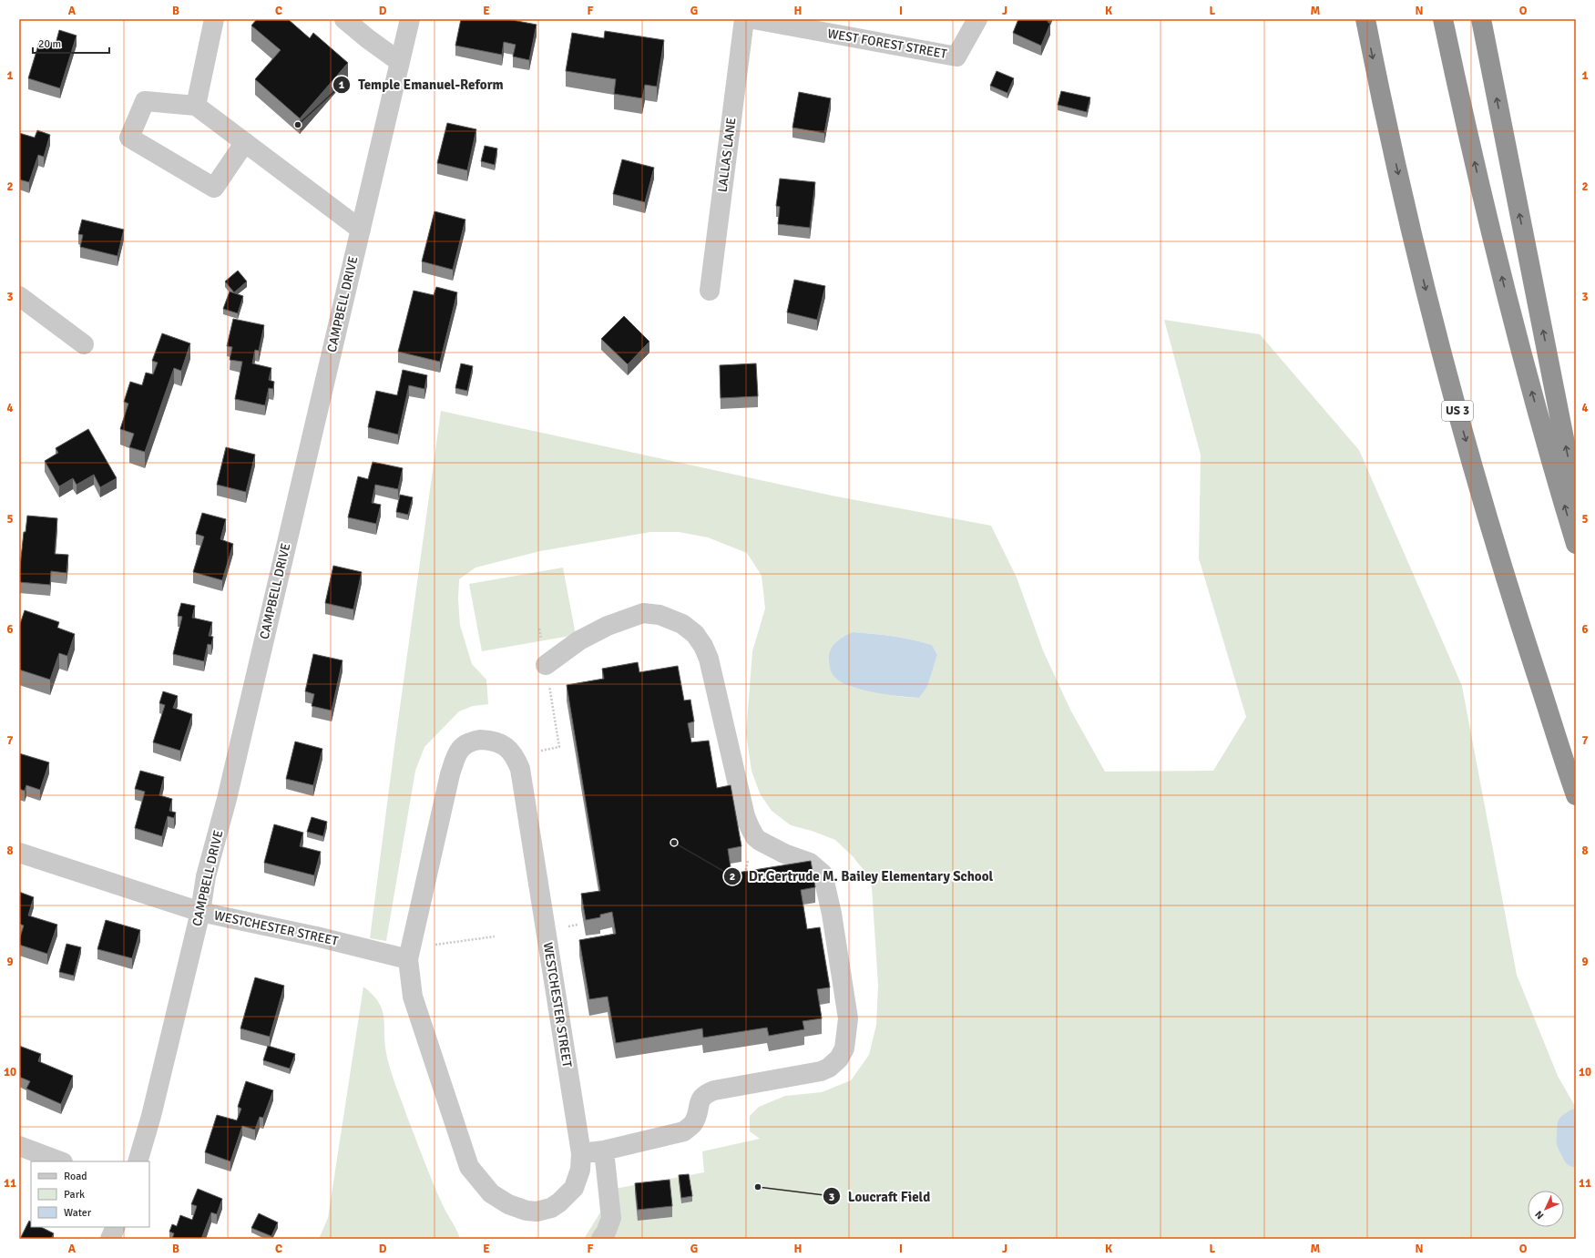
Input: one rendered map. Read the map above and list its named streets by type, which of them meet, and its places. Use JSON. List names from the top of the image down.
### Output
{
  "streets": {
    "highway": ["US 3"],
    "street": [
      "WEST FOREST STREET",
      "LALLAS LANE",
      "CAMPBELL DRIVE",
      "WESTCHESTER STREET"
    ]
  },
  "crossings": [
    ["CAMPBELL DRIVE", "WESTCHESTER STREET"]
  ],
  "places": ["Temple Emanuel-Reform", "Dr.Gertrude M. Bailey Elementary School", "Loucraft Field"],
  "legend": ["Road", "Park", "Water"],
  "scale_bar": "20 m",
  "north": "bottom left",
  "grid": {
    "columns": [
      "A",
      "B",
      "C",
      "D",
      "E",
      "F",
      "G",
      "H",
      "I",
      "J",
      "K",
      "L",
      "M",
      "N",
      "O"
    ],
    "rows": [
      "1",
      "2",
      "3",
      "4",
      "5",
      "6",
      "7",
      "8",
      "9",
      "10",
      "11"
    ]
  }
}
